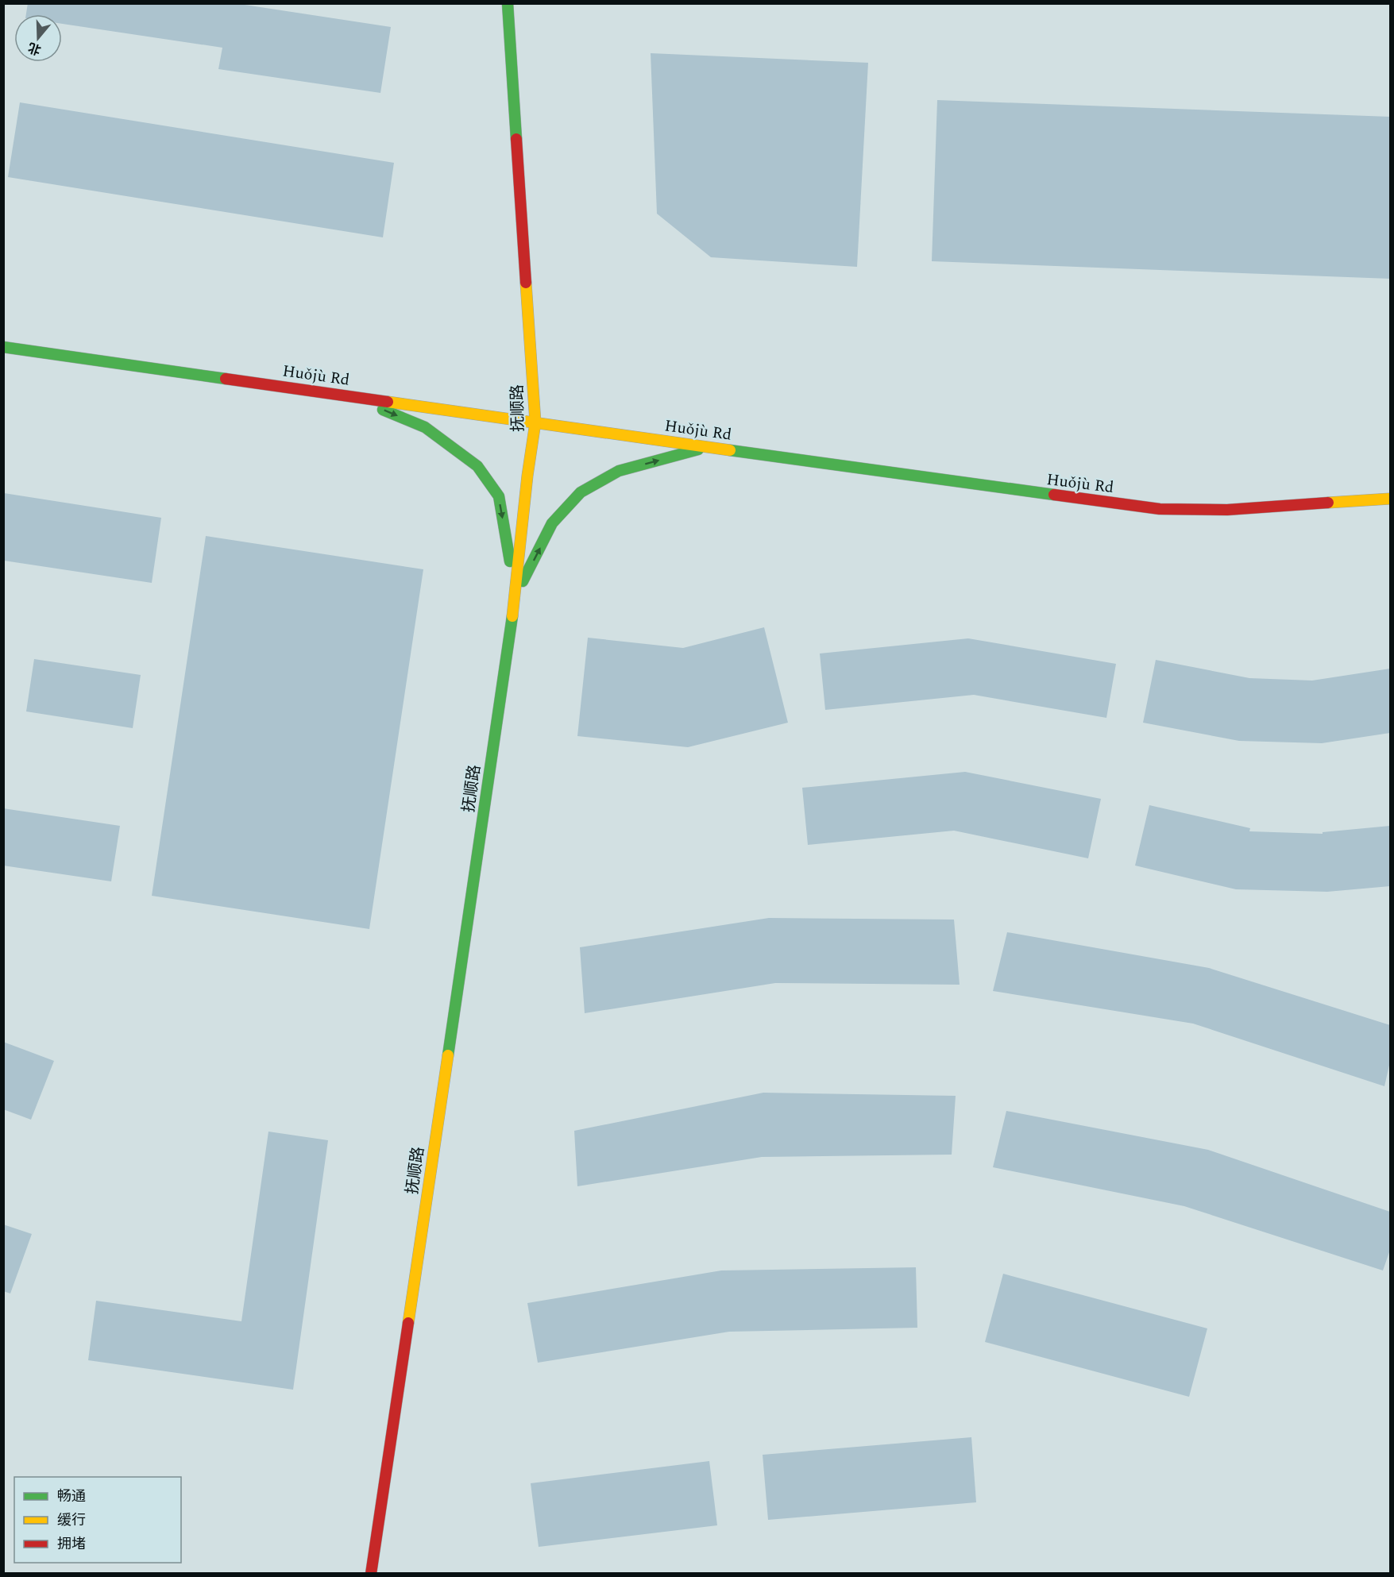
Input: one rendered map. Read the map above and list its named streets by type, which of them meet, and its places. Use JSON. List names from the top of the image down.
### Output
{
  "streets": {
    "main road": ["Huǒjù Rd", "抚顺路"]
  },
  "crossings": [
    ["Huǒjù Rd", "抚顺路"]
  ],
  "legend": ["畅通", "缓行", "拥堵"],
  "north": "bottom"
}
